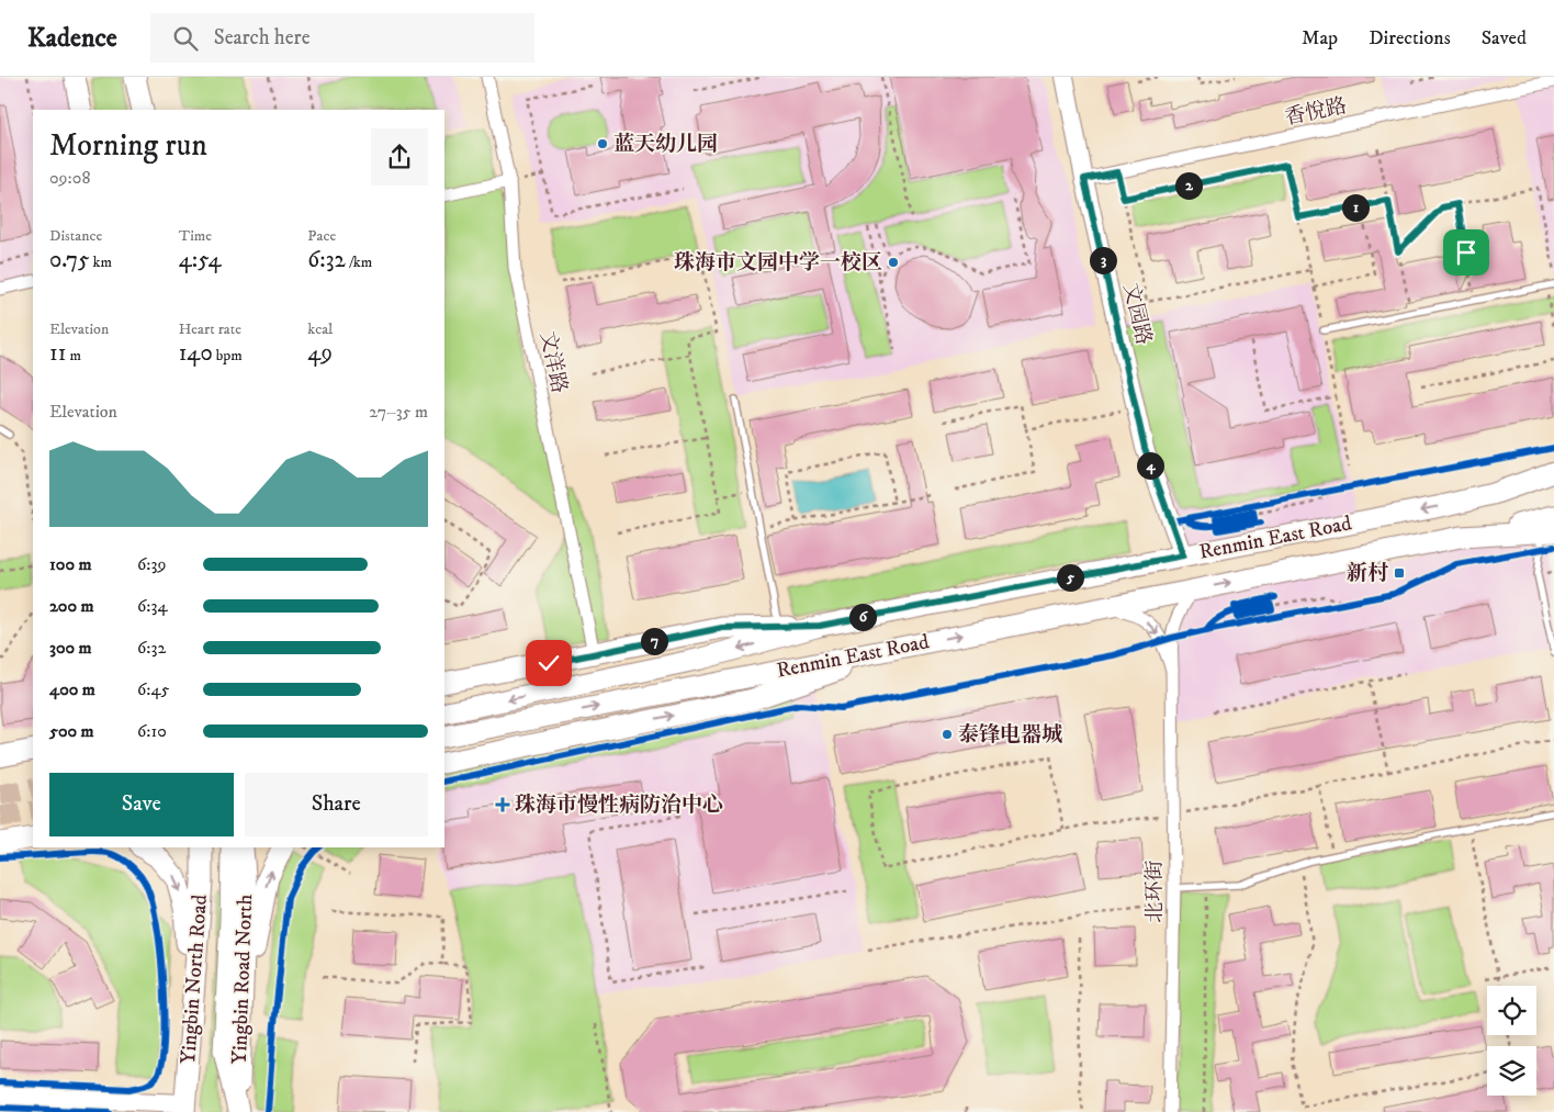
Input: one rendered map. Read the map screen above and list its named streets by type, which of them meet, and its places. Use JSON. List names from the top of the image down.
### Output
{
  "streets": {
    "main road": ["Renmin East Road", "Yingbin North Road", "Yingbin Road North"],
    "street": [
      "香悅路",
      "文园路",
      "文洋路",
      "北环街"
    ]
  },
  "crossings": [
    ["香悅路", "文园路"],
    ["文园路", "Renmin East Road"],
    ["Renmin East Road", "北环街"]
  ],
  "places": {
    "other": ["蓝天幼儿园", "珠海市文园中学一校区", "泰锋电器城"],
    "transit": ["新村"],
    "health": ["珠海市慢性病防治中心"]
  },
  "page": {
    "header": "Kadence",
    "search": "Search here",
    "nav": ["Map", "Directions", "Saved"],
    "heading": ["Morning run", "09:08"],
    "pins": [
      "2",
      "1",
      "3",
      "4",
      "5",
      "6",
      "7"
    ],
    "stats": [
      ["Distance", "0.75 km"],
      ["Time", "4:54"],
      ["Pace", "6:32 /km"],
      ["Elevation", "11 m"],
      ["Heart rate", "140 bpm"],
      ["kcal", "49"]
    ],
    "chart": ["Elevation", "27–35 m"],
    "list": [
      {
        "name": "100 m",
        "note": "6:39"
      },
      {
        "name": "200 m",
        "note": "6:34"
      },
      {
        "name": "300 m",
        "note": "6:32"
      },
      {
        "name": "400 m",
        "note": "6:45"
      },
      {
        "name": "500 m",
        "note": "6:10"
      }
    ],
    "buttons": ["Save", "Share"]
  }
}
